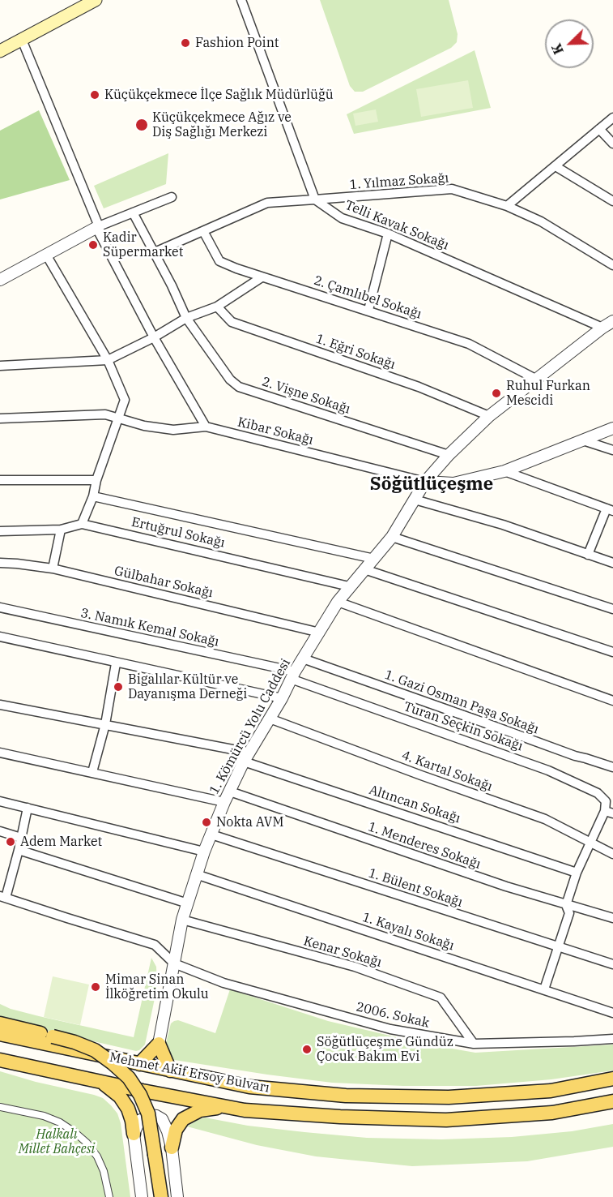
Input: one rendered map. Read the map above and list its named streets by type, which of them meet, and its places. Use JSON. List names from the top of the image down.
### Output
{
  "streets": {
    "main road": ["Mehmet Akif Ersoy Bulvarı"],
    "street": [
      "1. Yılmaz Sokağı",
      "Telli Kavak Sokağı",
      "2. Çamlıbel Sokağı",
      "1. Eğri Sokağı",
      "2. Vişne Sokağı",
      "Kibar Sokağı",
      "Ertuğrul Sokağı",
      "Gülbahar Sokağı",
      "3. Namık Kemal Sokağı",
      "1. Gazi Osman Paşa Sokağı",
      "1. Kömürcü Yolu Caddesi",
      "Turan Seçkin Sokağı",
      "4. Kartal Sokağı",
      "Altıncan Sokağı",
      "1. Menderes Sokağı",
      "1. Bülent Sokağı",
      "1. Kayalı Sokağı",
      "Kenar Sokağı",
      "2006. Sokak"
    ]
  },
  "crossings": [
    ["1. Yılmaz Sokağı", "Telli Kavak Sokağı"],
    ["Telli Kavak Sokağı", "1. Kömürcü Yolu Caddesi"],
    ["2. Çamlıbel Sokağı", "1. Kömürcü Yolu Caddesi"],
    ["1. Eğri Sokağı", "1. Kömürcü Yolu Caddesi"],
    ["2. Vişne Sokağı", "1. Kömürcü Yolu Caddesi"],
    ["Kibar Sokağı", "1. Kömürcü Yolu Caddesi"],
    ["Ertuğrul Sokağı", "1. Kömürcü Yolu Caddesi"],
    ["Gülbahar Sokağı", "1. Kömürcü Yolu Caddesi"],
    ["3. Namık Kemal Sokağı", "1. Kömürcü Yolu Caddesi"],
    ["3. Namık Kemal Sokağı", "Turan Seçkin Sokağı"],
    ["1. Gazi Osman Paşa Sokağı", "1. Kömürcü Yolu Caddesi"],
    ["1. Kömürcü Yolu Caddesi", "Turan Seçkin Sokağı"],
    ["1. Kömürcü Yolu Caddesi", "4. Kartal Sokağı"],
    ["1. Kömürcü Yolu Caddesi", "Altıncan Sokağı"],
    ["1. Kömürcü Yolu Caddesi", "1. Menderes Sokağı"],
    ["1. Kömürcü Yolu Caddesi", "1. Bülent Sokağı"],
    ["1. Kömürcü Yolu Caddesi", "1. Kayalı Sokağı"],
    ["1. Kömürcü Yolu Caddesi", "Kenar Sokağı"],
    ["1. Kömürcü Yolu Caddesi", "2006. Sokak"],
    ["Kenar Sokağı", "2006. Sokak"]
  ],
  "districts": ["Söğütlüçeşme"],
  "parks": ["Halkalı Millet Bahçesi"],
  "places": [
    "Fashion Point",
    "Küçükçekmece İlçe Sağlık Müdürlüğü",
    "Küçükçekmece Ağız ve Diş Sağlığı Merkezi",
    "Kadir Süpermarket",
    "Ruhul Furkan Mescidi",
    "Bigalılar Kültür ve Dayanışma Derneği",
    "Nokta AVM",
    "Adem Market",
    "Mimar Sinan İlköğretim Okulu",
    "Söğütlüçeşme Gündüz Çocuk Bakım Evi"
  ],
  "north": "bottom left"
}
